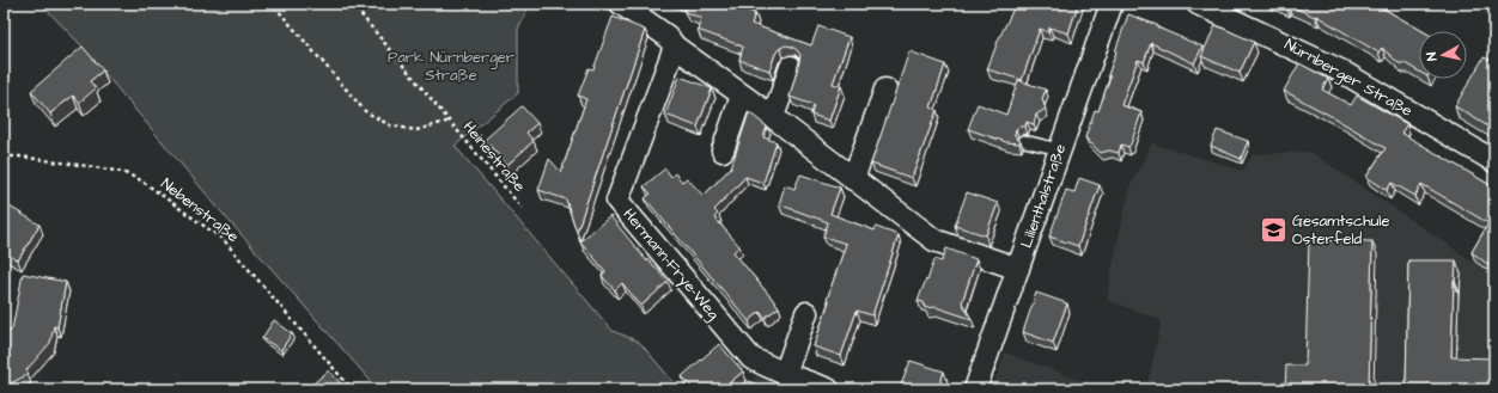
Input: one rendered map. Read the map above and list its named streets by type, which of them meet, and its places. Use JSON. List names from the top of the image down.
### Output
{
  "streets": {
    "street": ["Nürnberger Straße", "Lilienthalstraße", "Hermann-Frye-Weg"],
    "path": ["Heinestraße", "Nebenstraße"]
  },
  "parks": ["Park Nürnberger Straße"],
  "places": {
    "school or university": ["Gesamtschule Osterfeld"]
  },
  "north": "left"
}
